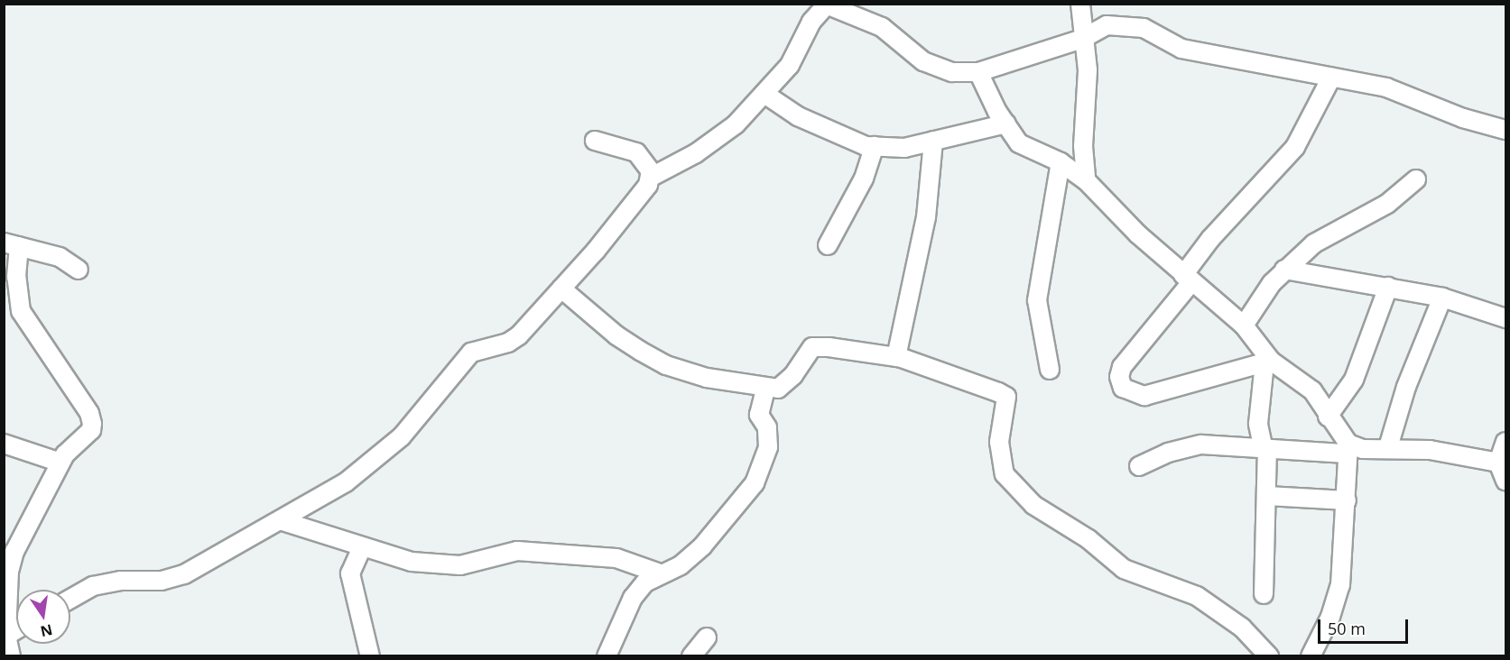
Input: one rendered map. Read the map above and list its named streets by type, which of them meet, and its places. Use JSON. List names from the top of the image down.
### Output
{
  "scale_bar": "50 m",
  "north": "bottom"
}
